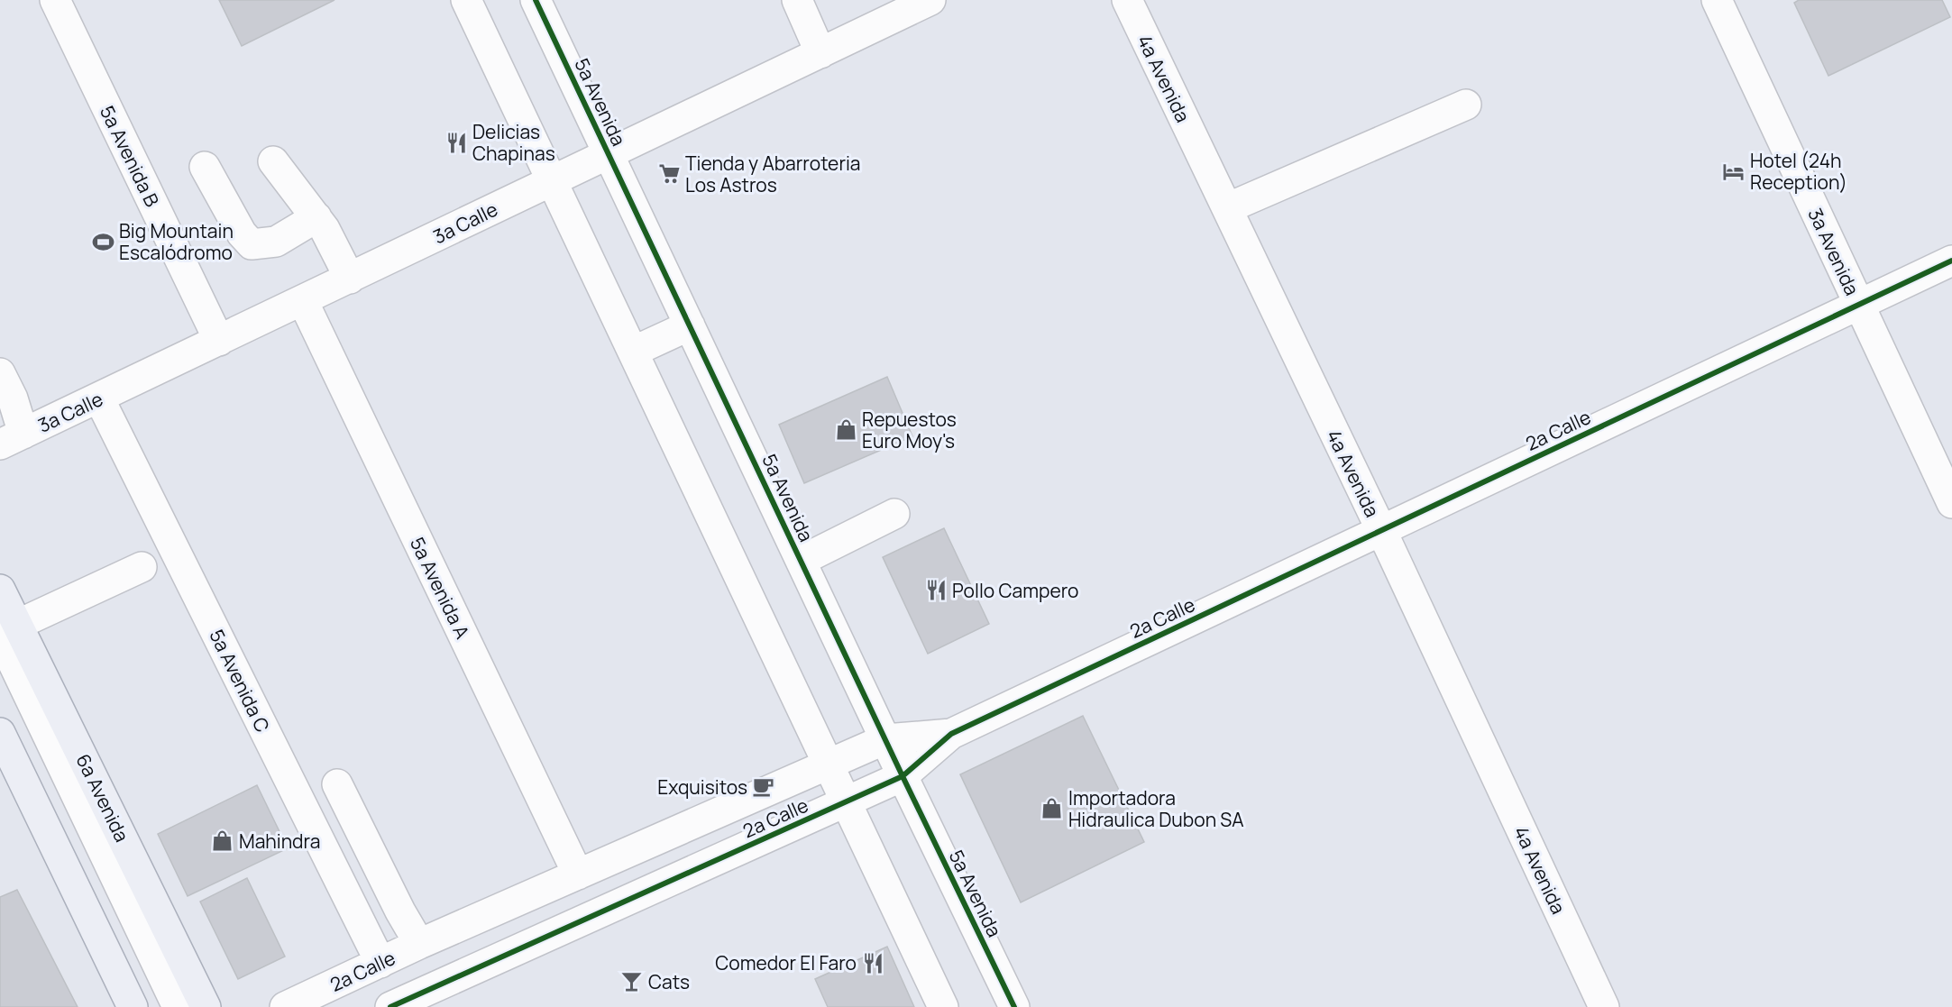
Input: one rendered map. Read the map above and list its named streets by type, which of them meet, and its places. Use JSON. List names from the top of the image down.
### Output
{
  "streets": {
    "main road": ["6a Avenida"],
    "street": [
      "4a Avenida",
      "5a Avenida",
      "5a Avenida B",
      "3a Calle",
      "3a Avenida",
      "2a Calle",
      "5a Avenida A",
      "5a Avenida C"
    ]
  },
  "crossings": [
    ["4a Avenida", "2a Calle"],
    ["5a Avenida", "3a Calle"],
    ["5a Avenida", "2a Calle"],
    ["5a Avenida B", "3a Calle"],
    ["3a Calle", "5a Avenida A"],
    ["3a Calle", "5a Avenida C"],
    ["3a Avenida", "2a Calle"],
    ["2a Calle", "5a Avenida A"],
    ["2a Calle", "5a Avenida C"]
  ],
  "places": {
    "restaurant": ["Delicias Chapinas", "Pollo Campero", "Comedor El Faro"],
    "hotel": ["Hotel (24h Reception)"],
    "supermarket": ["Tienda y Abarroteria Los Astros"],
    "sports": ["Big Mountain Escalódromo"],
    "shop": ["Repuestos Euro Moy's", "Importadora Hidraulica Dubon SA", "Mahindra"],
    "cafe": ["Exquisitos"],
    "bar": ["Cats"]
  }
}
